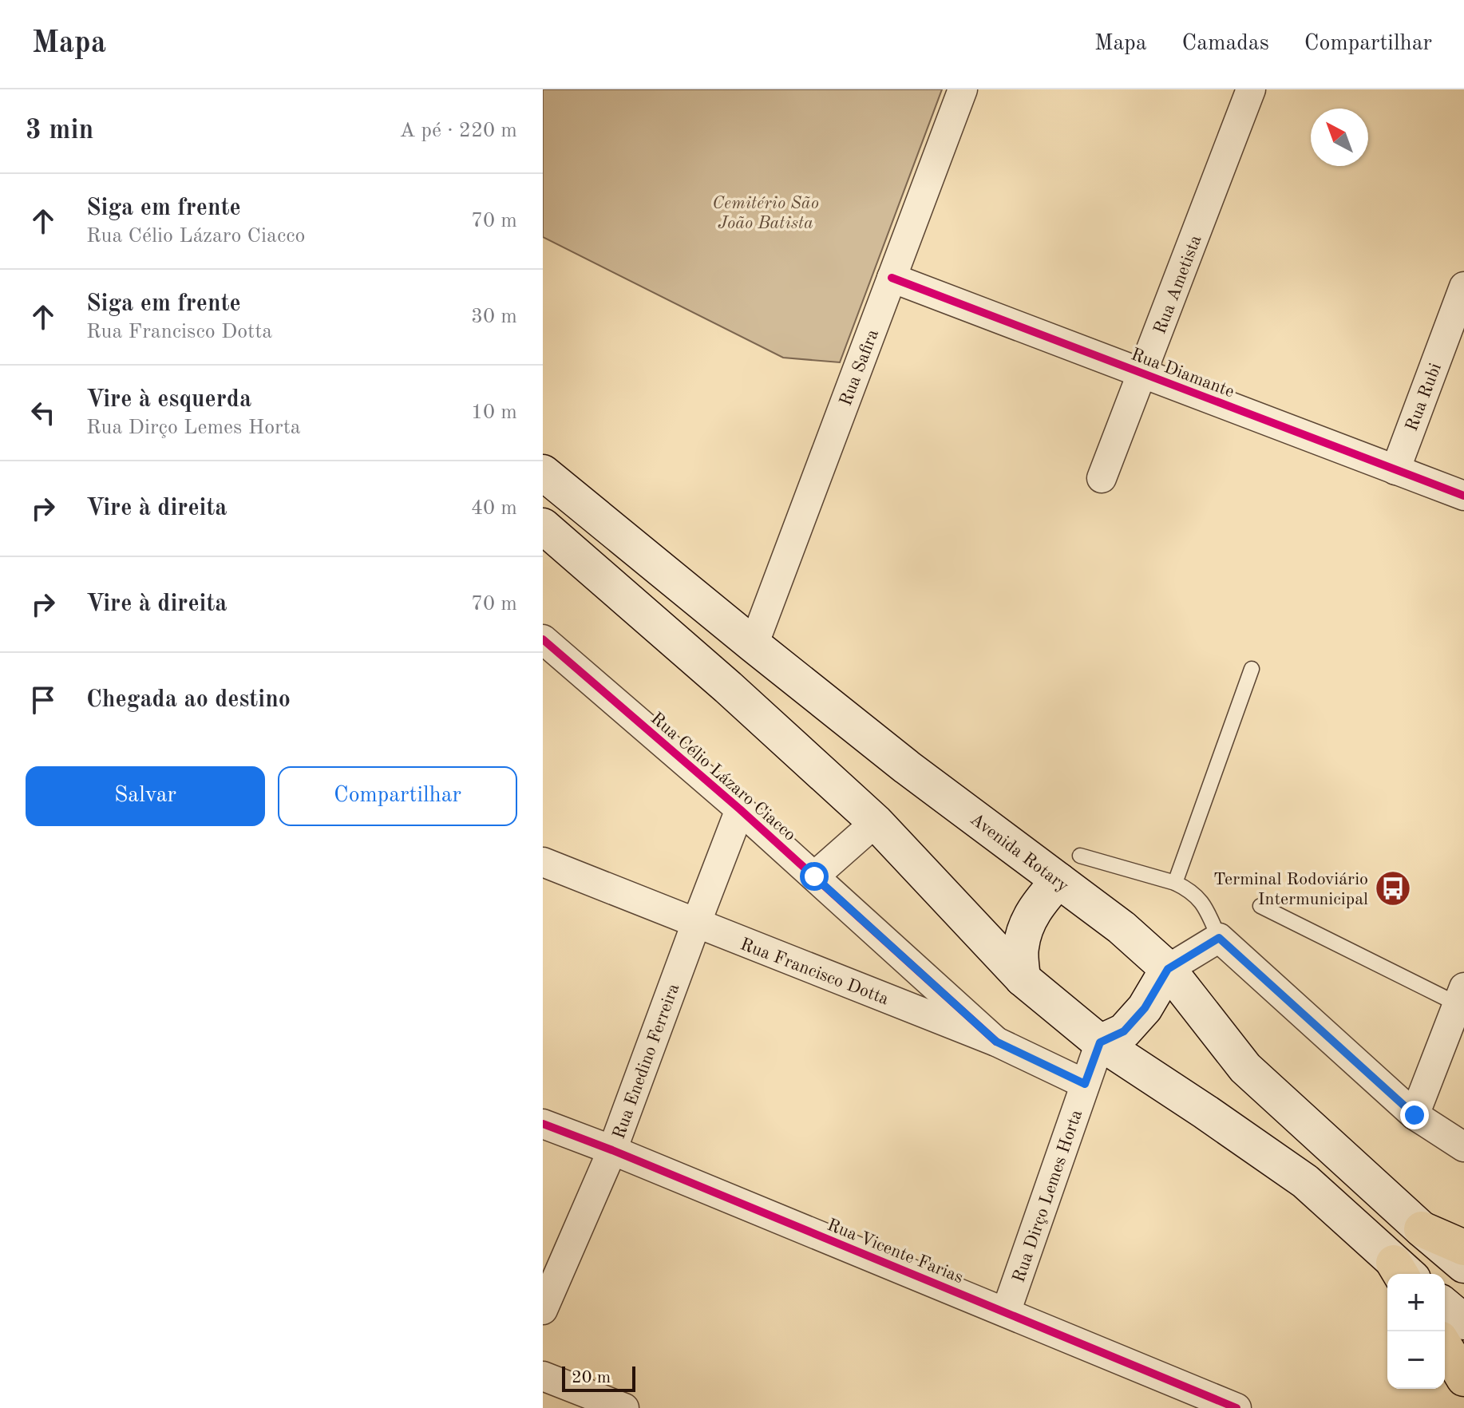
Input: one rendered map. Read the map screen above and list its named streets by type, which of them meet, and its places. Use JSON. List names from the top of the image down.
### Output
{
  "streets": {
    "main road": ["Avenida Rotary"],
    "street": [
      "Rua Ametista",
      "Rua Safira",
      "Rua Diamante",
      "Rua Rubi",
      "Rua Célio Lázaro Ciacco",
      "Rua Francisco Dotta",
      "Rua Enedino Ferreira",
      "Rua Dirço Lemes Horta",
      "Rua Vicente Farias"
    ]
  },
  "crossings": [
    ["Rua Ametista", "Rua Diamante"],
    ["Rua Safira", "Rua Diamante"],
    ["Rua Safira", "Avenida Rotary"],
    ["Rua Diamante", "Rua Rubi"],
    ["Rua Célio Lázaro Ciacco", "Rua Francisco Dotta"],
    ["Rua Célio Lázaro Ciacco", "Rua Enedino Ferreira"],
    ["Rua Francisco Dotta", "Rua Enedino Ferreira"],
    ["Rua Francisco Dotta", "Rua Dirço Lemes Horta"],
    ["Rua Enedino Ferreira", "Rua Vicente Farias"],
    ["Rua Dirço Lemes Horta", "Rua Vicente Farias"]
  ],
  "parks": ["Cemitério São João Batista"],
  "places": {
    "bus stop": ["Terminal Rodoviário Intermunicipal"]
  },
  "scale_bar": "20 m",
  "north": "top left",
  "page": {
    "header": "Mapa",
    "nav": ["Mapa", "Camadas", "Compartilhar"],
    "heading": ["3 min", "A pé · 220 m"],
    "list": [
      ["Siga em frente", "Rua Célio Lázaro Ciacco", "70 m"],
      ["Siga em frente", "Rua Francisco Dotta", "30 m"],
      ["Vire à esquerda", "Rua Dirço Lemes Horta", "10 m"],
      ["Vire à direita", "40 m"],
      ["Vire à direita", "70 m"],
      "Chegada ao destino"
    ],
    "buttons": ["Salvar", "Compartilhar"],
    "map_buttons": ["+", "−"],
    "scale": "20 m"
  }
}
